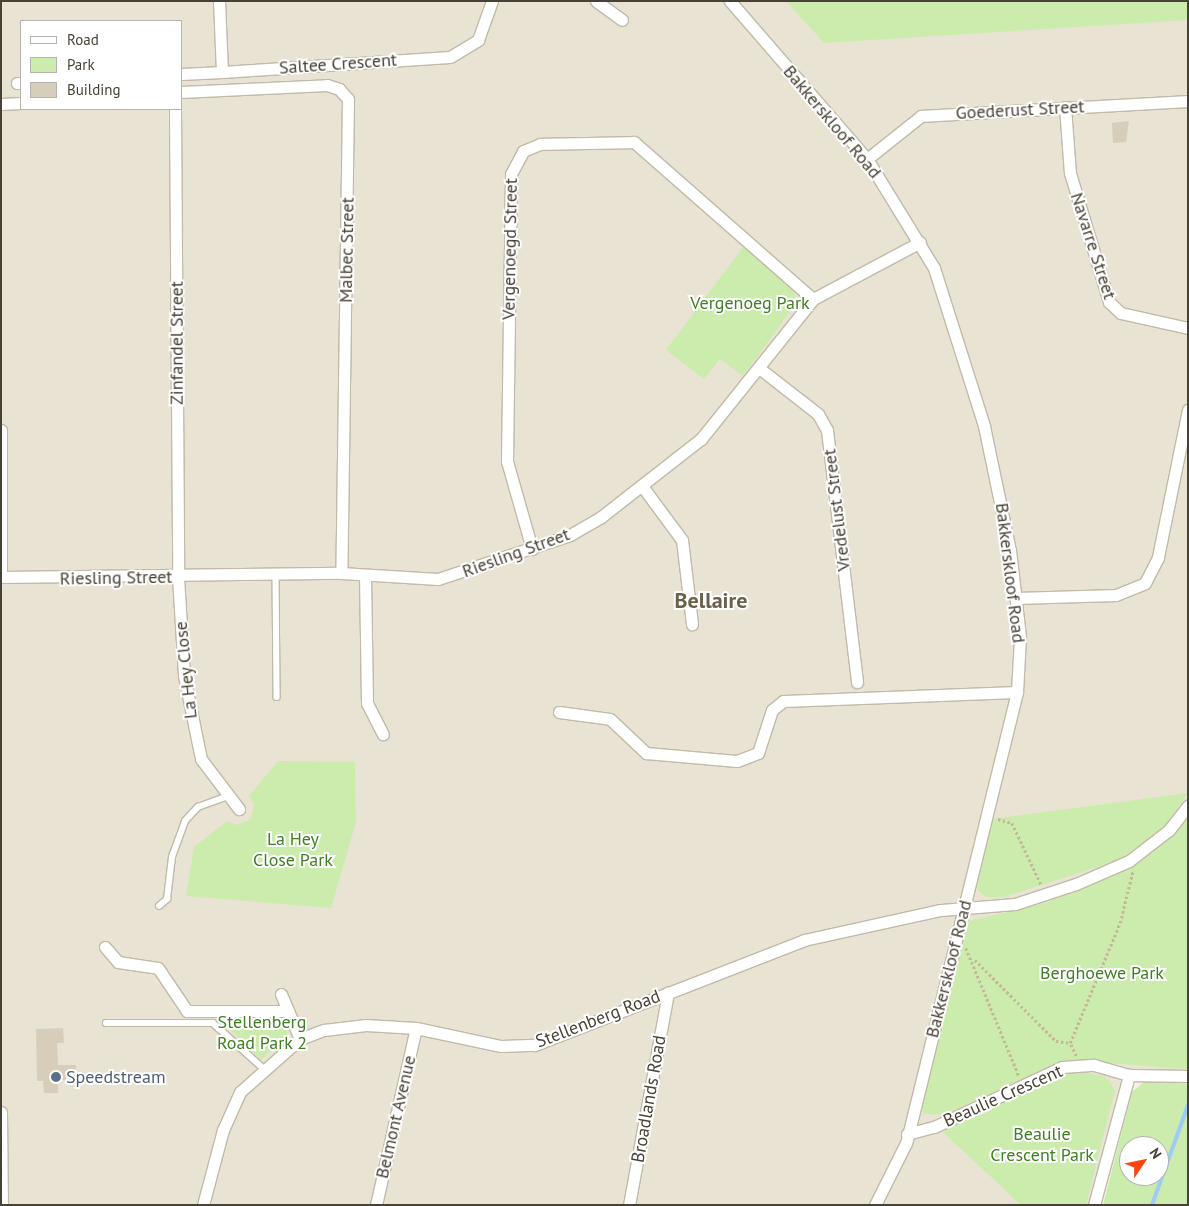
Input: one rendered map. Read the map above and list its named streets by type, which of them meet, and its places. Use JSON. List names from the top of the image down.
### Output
{
  "streets": {
    "street": [
      "Saltee Crescent",
      "Goederust Street",
      "Bakkerskloof Road",
      "Navarre Street",
      "Vergenoegd Street",
      "Malbec Street",
      "Zinfandel Street",
      "Vredelust Street",
      "Riesling Street",
      "La Hey Close",
      "Stellenberg Road",
      "Beaulie Crescent",
      "Broadlands Road",
      "Belmont Avenue"
    ]
  },
  "crossings": [
    ["Goederust Street", "Bakkerskloof Road"],
    ["Goederust Street", "Navarre Street"],
    ["Bakkerskloof Road", "Riesling Street"],
    ["Bakkerskloof Road", "Stellenberg Road"],
    ["Bakkerskloof Road", "Beaulie Crescent"],
    ["Vergenoegd Street", "Riesling Street"],
    ["Malbec Street", "Riesling Street"],
    ["Zinfandel Street", "Riesling Street"],
    ["Zinfandel Street", "La Hey Close"],
    ["Vredelust Street", "Riesling Street"],
    ["Riesling Street", "La Hey Close"],
    ["Stellenberg Road", "Broadlands Road"],
    ["Stellenberg Road", "Belmont Avenue"]
  ],
  "districts": ["Bellaire"],
  "parks": [
    "Vergenoeg Park",
    "La Hey Close Park",
    "Berghoewe Park",
    "Stellenberg Road Park 2",
    "Beaulie Crescent Park"
  ],
  "places": ["Speedstream"],
  "legend": ["Road", "Park", "Building"],
  "north": "top right"
}
